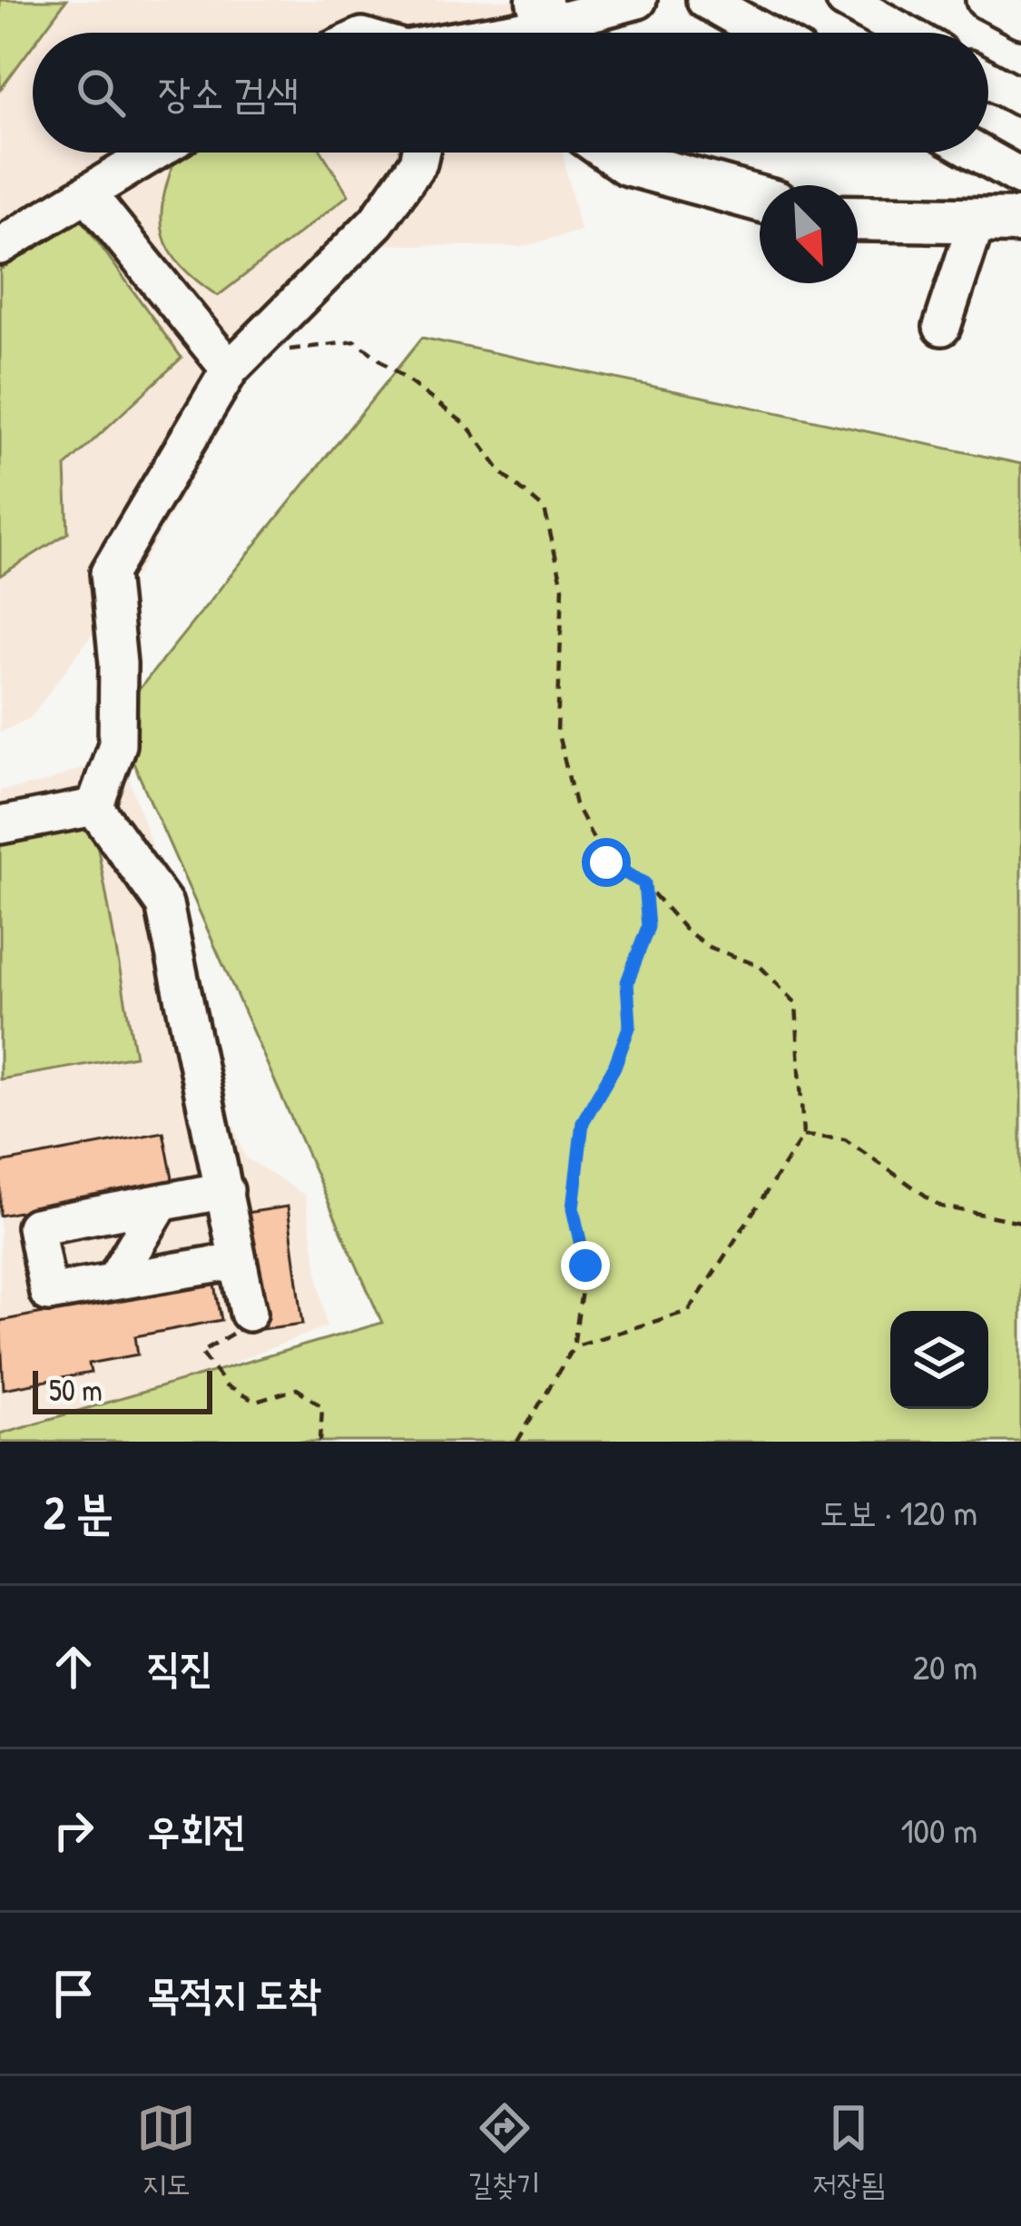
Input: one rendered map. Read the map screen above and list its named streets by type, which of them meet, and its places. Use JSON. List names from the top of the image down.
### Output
{
  "scale_bar": "50 m",
  "north": "bottom right",
  "page": {
    "search": "장소 검색",
    "scale": "50 m",
    "heading": ["2 분", "도보 · 120 m"],
    "list": [
      ["직진", "20 m"],
      ["우회전", "100 m"],
      "목적지 도착"
    ],
    "nav": ["지도", "길찾기", "저장됨"]
  }
}
